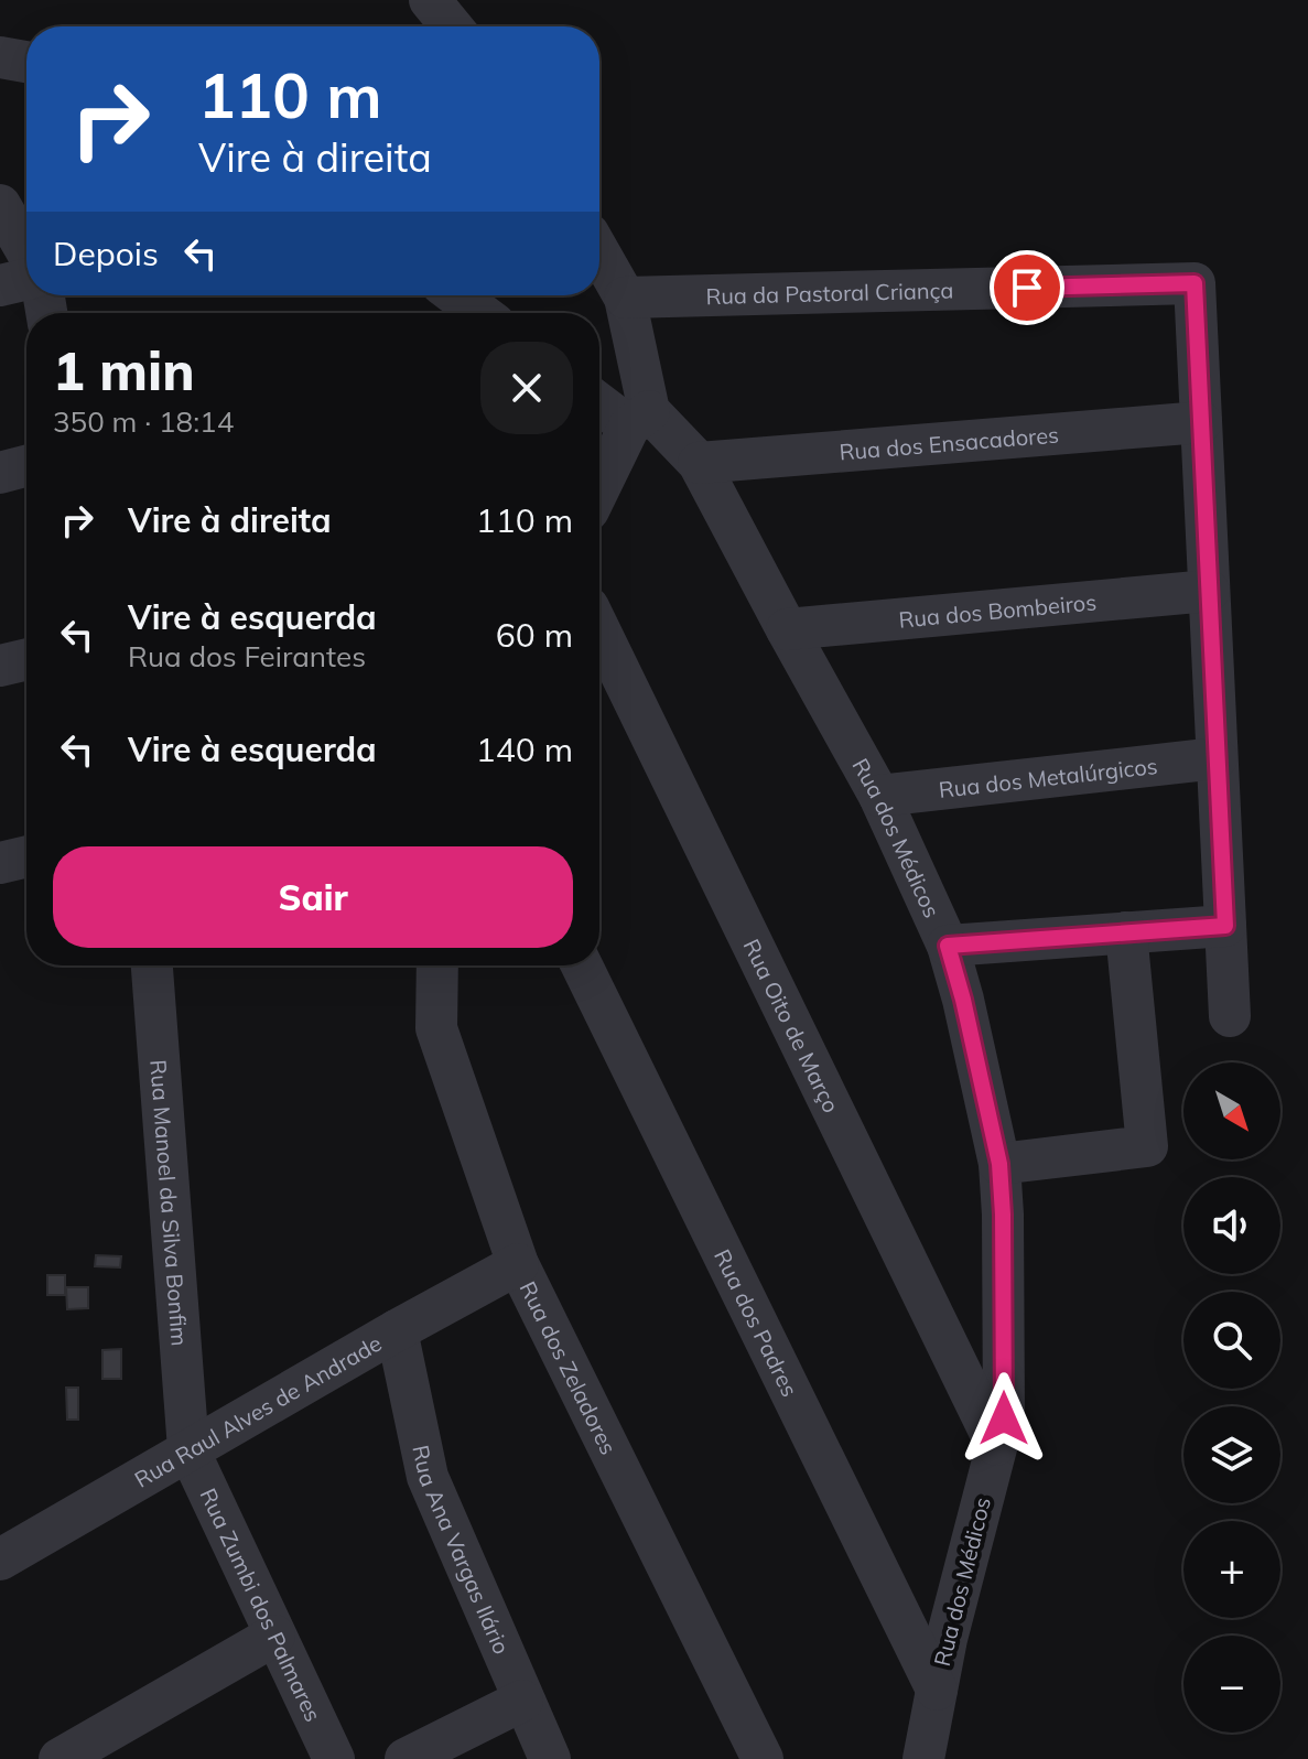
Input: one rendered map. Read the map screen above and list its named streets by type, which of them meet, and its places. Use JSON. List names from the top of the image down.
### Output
{
  "streets": {
    "street": [
      "Rua da Pastoral Criança",
      "Rua dos Ensacadores",
      "Rua dos Bombeiros",
      "Rua dos Metalúrgicos",
      "Rua dos Médicos",
      "Rua Oito de Março",
      "Rua Manoel da Silva Bonfim",
      "Rua dos Padres",
      "Rua dos Zeladores",
      "Rua Raul Alves de Andrade",
      "Rua Ana Vargas Ilário",
      "Rua Zumbi dos Palmares"
    ]
  },
  "crossings": [
    ["Rua da Pastoral Criança", "Rua dos Ensacadores"],
    ["Rua dos Ensacadores", "Rua dos Médicos"],
    ["Rua dos Bombeiros", "Rua dos Médicos"],
    ["Rua dos Metalúrgicos", "Rua dos Médicos"],
    ["Rua dos Médicos", "Rua Oito de Março"],
    ["Rua dos Médicos", "Rua dos Padres"],
    ["Rua Manoel da Silva Bonfim", "Rua Raul Alves de Andrade"],
    ["Rua Manoel da Silva Bonfim", "Rua Zumbi dos Palmares"],
    ["Rua dos Zeladores", "Rua Raul Alves de Andrade"],
    ["Rua Raul Alves de Andrade", "Rua Ana Vargas Ilário"],
    ["Rua Raul Alves de Andrade", "Rua Zumbi dos Palmares"]
  ],
  "north": "bottom right",
  "page": {
    "turn": ["110 m", "Vire à direita"],
    "then": "Depois",
    "heading": ["1 min", "350 m · 18:14"],
    "list": [
      {
        "name": "Vire à direita",
        "value": "110 m"
      },
      {
        "name": "Vire à esquerda",
        "note": "Rua dos Feirantes",
        "value": "60 m"
      },
      {
        "name": "Vire à esquerda",
        "value": "140 m"
      }
    ],
    "buttons": "Sair",
    "map_buttons": ["+", "−"]
  }
}
